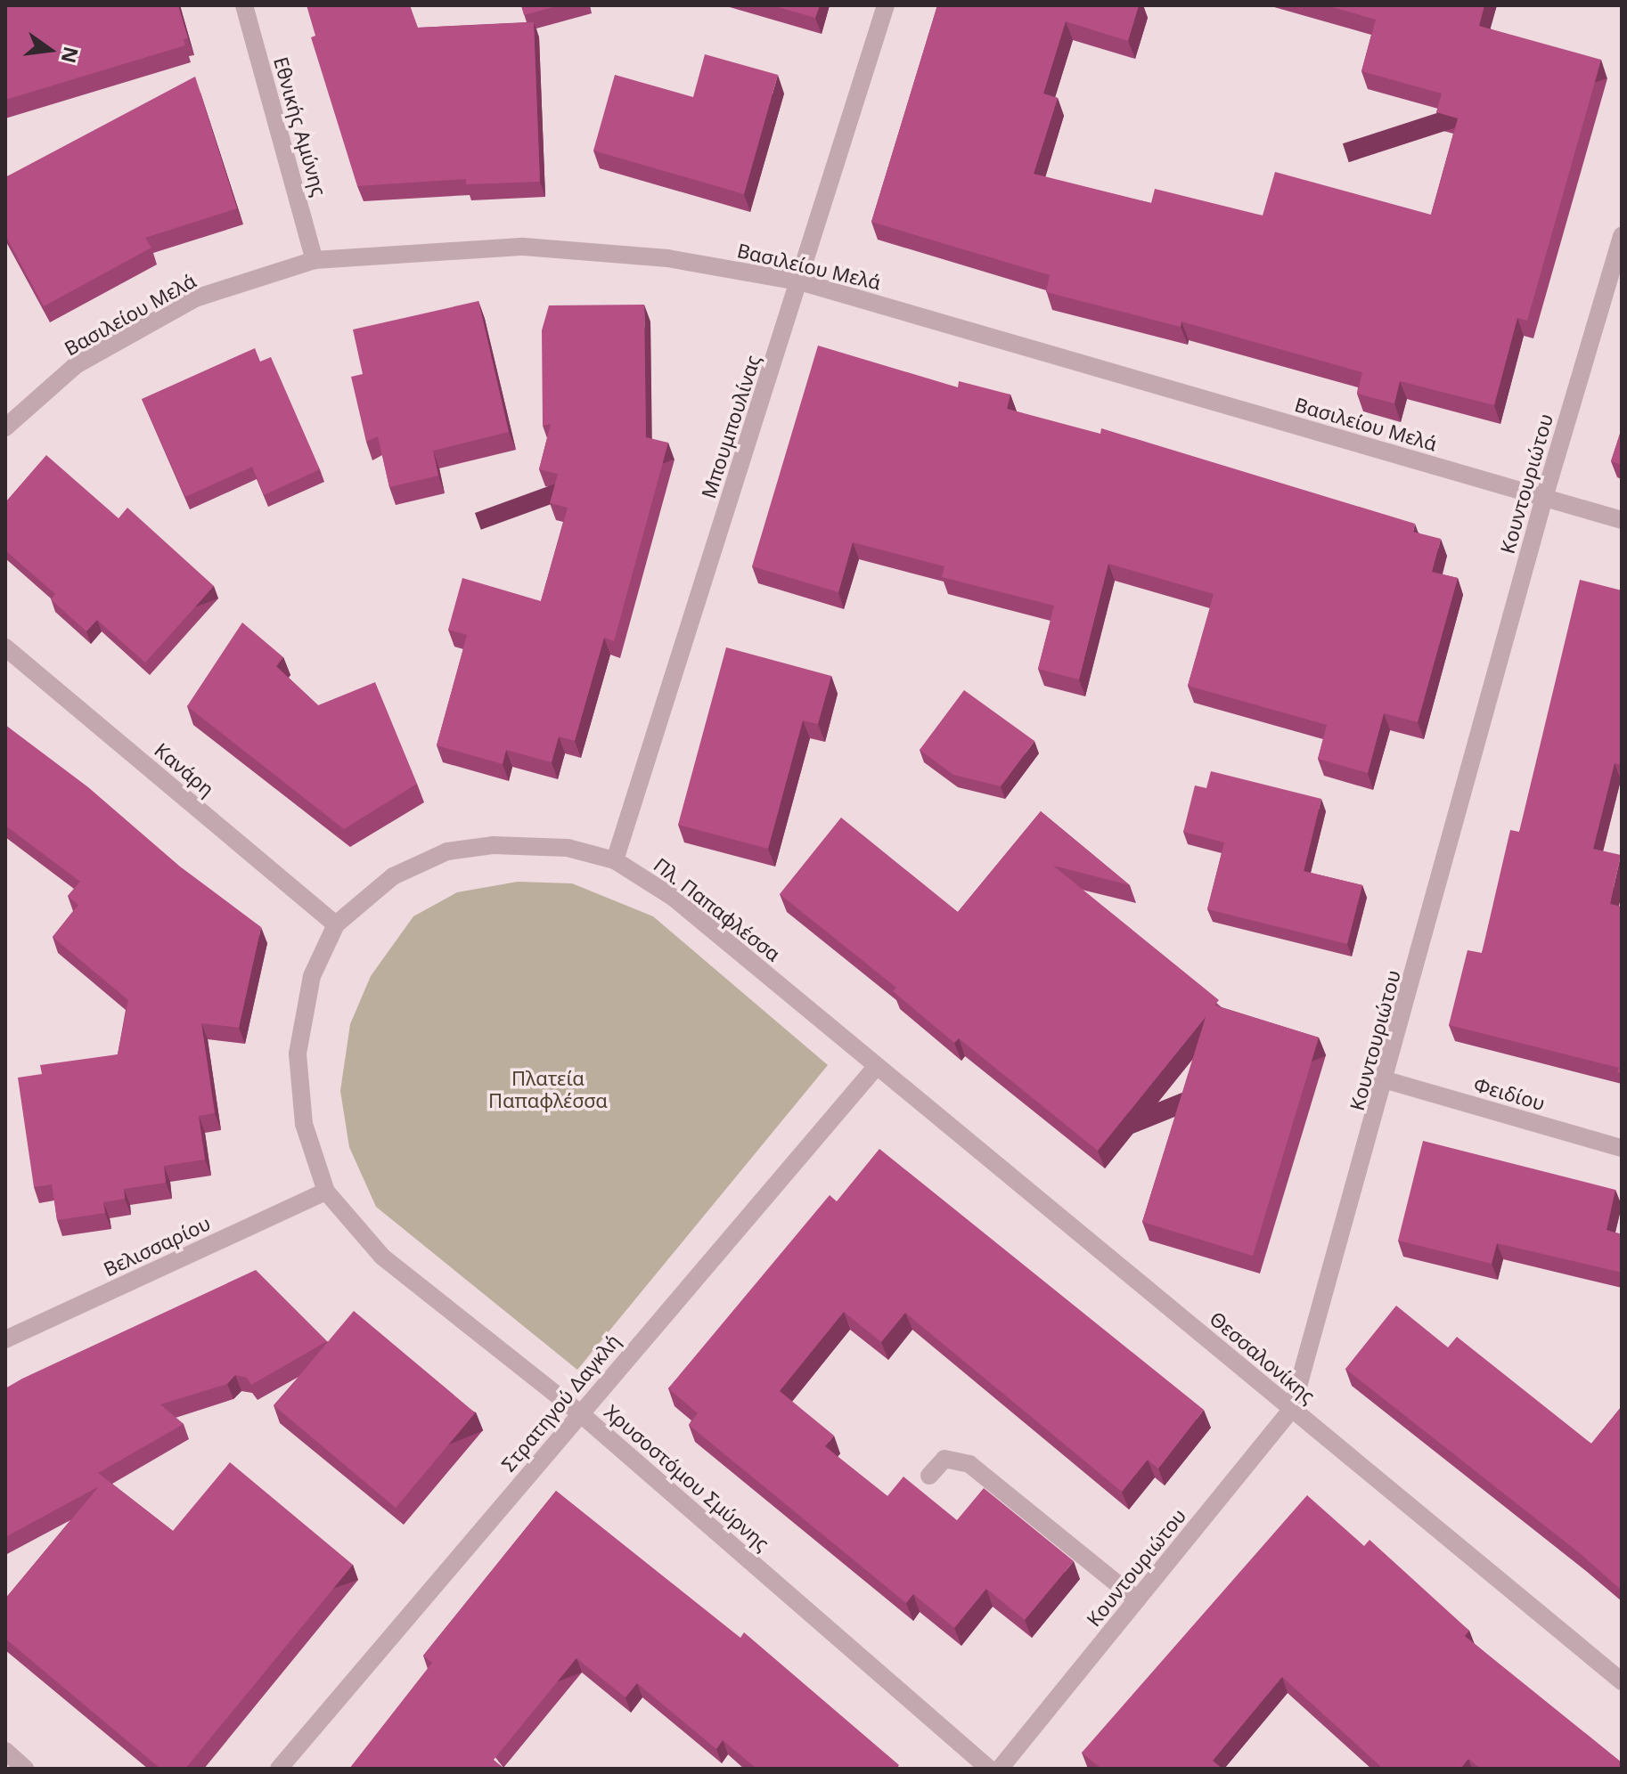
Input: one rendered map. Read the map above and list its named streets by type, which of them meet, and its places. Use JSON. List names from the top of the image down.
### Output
{
  "streets": {
    "street": [
      "Εθνικής Αμύνης",
      "Βασιλείου Μελά",
      "Μπουμπουλίνας",
      "Κουντουριώτου",
      "Κανάρη",
      "Πλ. Παπαφλέσσα",
      "Φειδίου",
      "Βελισσαρίου",
      "Θεσσαλονίκης",
      "Στρατηγού Δαγκλή",
      "Χρυσοστόμου Σμύρνης"
    ]
  },
  "crossings": [
    ["Εθνικής Αμύνης", "Βασιλείου Μελά"],
    ["Βασιλείου Μελά", "Μπουμπουλίνας"],
    ["Βασιλείου Μελά", "Κουντουριώτου"],
    ["Μπουμπουλίνας", "Πλ. Παπαφλέσσα"],
    ["Κουντουριώτου", "Φειδίου"],
    ["Κουντουριώτου", "Θεσσαλονίκης"],
    ["Κανάρη", "Πλ. Παπαφλέσσα"],
    ["Πλ. Παπαφλέσσα", "Βελισσαρίου"],
    ["Πλ. Παπαφλέσσα", "Θεσσαλονίκης"],
    ["Πλ. Παπαφλέσσα", "Στρατηγού Δαγκλή"],
    ["Πλ. Παπαφλέσσα", "Χρυσοστόμου Σμύρνης"],
    ["Βελισσαρίου", "Χρυσοστόμου Σμύρνης"],
    ["Θεσσαλονίκης", "Στρατηγού Δαγκλή"],
    ["Στρατηγού Δαγκλή", "Χρυσοστόμου Σμύρνης"]
  ],
  "parks": ["Πλατεία Παπαφλέσσα"],
  "north": "right"
}
